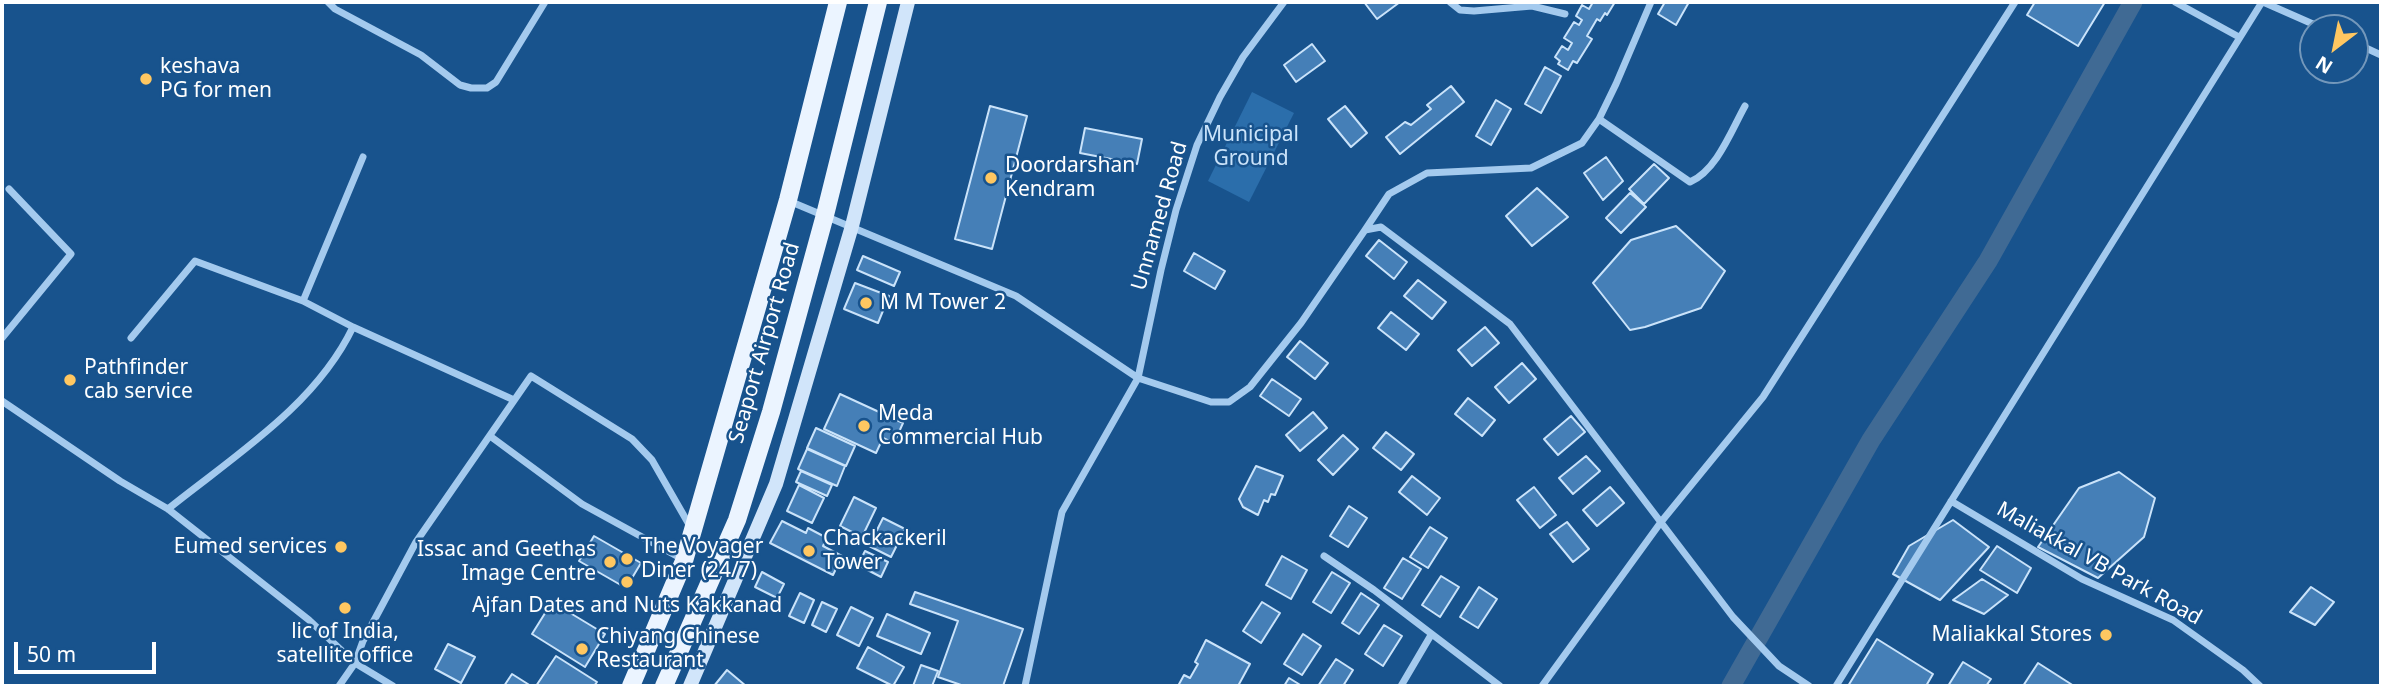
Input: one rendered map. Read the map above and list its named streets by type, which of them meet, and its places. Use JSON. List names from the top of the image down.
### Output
{
  "streets": {
    "main road": ["Seaport Airport Road"],
    "street": ["Unnamed Road", "Maliakkal VB Park Road"]
  },
  "parks": ["Municipal Ground"],
  "places": [
    "keshava PG for men",
    "Doordarshan Kendram",
    "M M Tower 2",
    "Pathfinder cab service",
    "Meda Commercial Hub",
    "Eumed services",
    "Chackackeril Tower",
    "The Voyager Diner (24/7)",
    "Issac and Geethas Image Centre",
    "Ajfan Dates and Nuts Kakkanad",
    "lic of India, satellite office",
    "Maliakkal Stores",
    "Chiyang Chinese Restaurant"
  ],
  "scale_bar": "50 m",
  "north": "bottom left"
}
